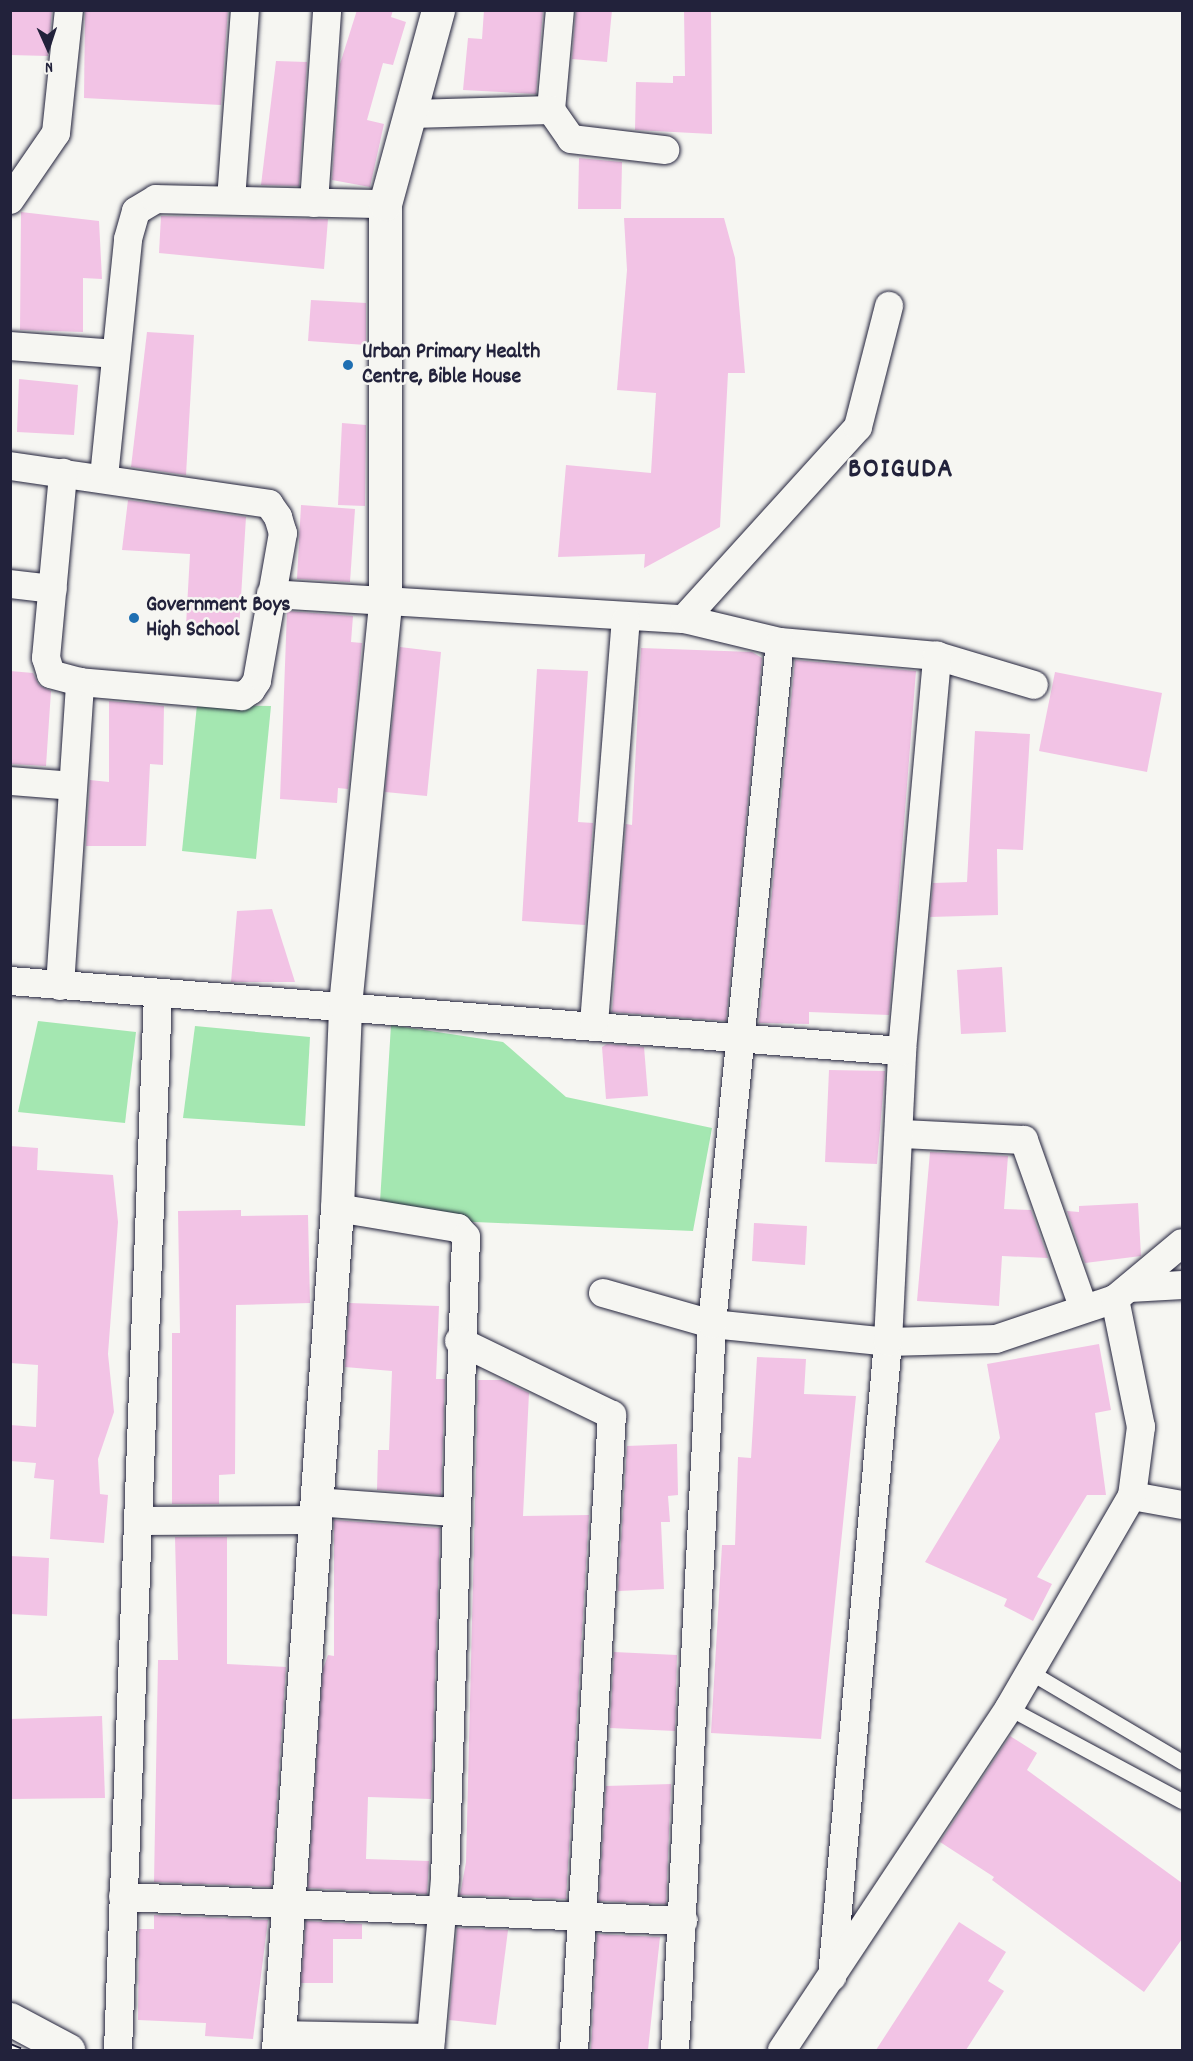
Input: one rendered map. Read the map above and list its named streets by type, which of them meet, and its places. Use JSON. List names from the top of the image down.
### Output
{
  "districts": ["BOIGUDA"],
  "places": ["Urban Primary Health Centre, Bible House", "Government Boys High School"],
  "north": "bottom"
}
